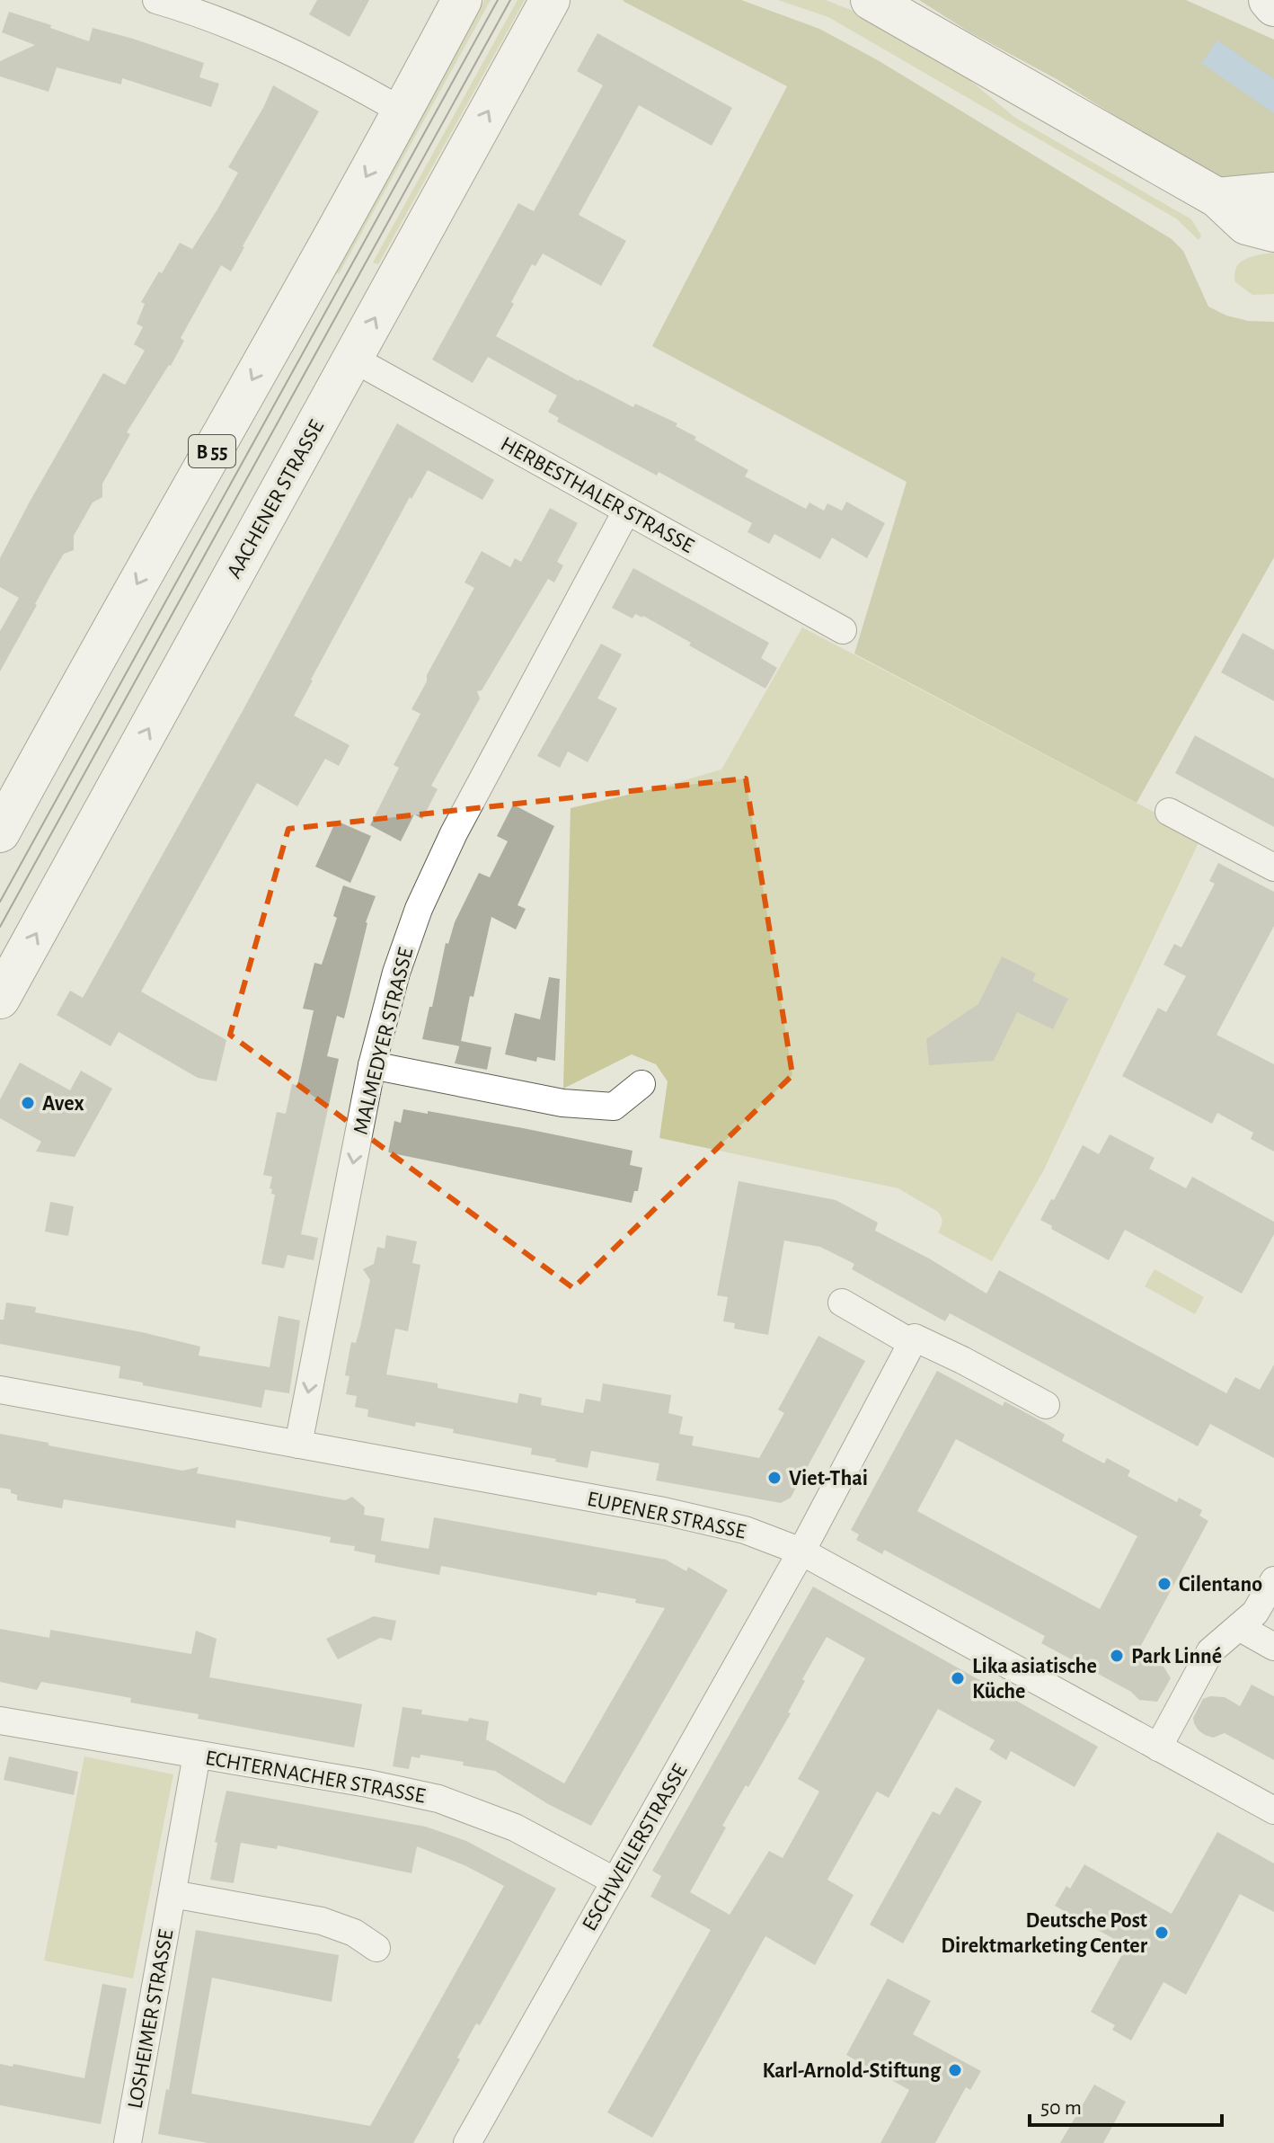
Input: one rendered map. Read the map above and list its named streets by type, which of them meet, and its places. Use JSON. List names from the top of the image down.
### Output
{
  "streets": {
    "main road": ["B 55", "AACHENER STRASSE"],
    "street": [
      "HERBESTHALER STRASSE",
      "MALMEDYER STRASSE",
      "EUPENER STRASSE",
      "ECHTERNACHER STRASSE",
      "ESCHWEILERSTRASSE",
      "LOSHEIMER STRASSE"
    ]
  },
  "crossings": [
    ["HERBESTHALER STRASSE", "AACHENER STRASSE"],
    ["HERBESTHALER STRASSE", "MALMEDYER STRASSE"],
    ["MALMEDYER STRASSE", "EUPENER STRASSE"],
    ["EUPENER STRASSE", "ESCHWEILERSTRASSE"],
    ["ECHTERNACHER STRASSE", "ESCHWEILERSTRASSE"],
    ["ECHTERNACHER STRASSE", "LOSHEIMER STRASSE"]
  ],
  "one_way": ["MALMEDYER STRASSE"],
  "places": [
    "Avex",
    "Viet-Thai",
    "Cilentano",
    "Park Linné",
    "Lika asiatische Küche",
    "Deutsche Post Direktmarketing Center",
    "Karl-Arnold-Stiftung"
  ],
  "scale_bar": "50 m"
}
